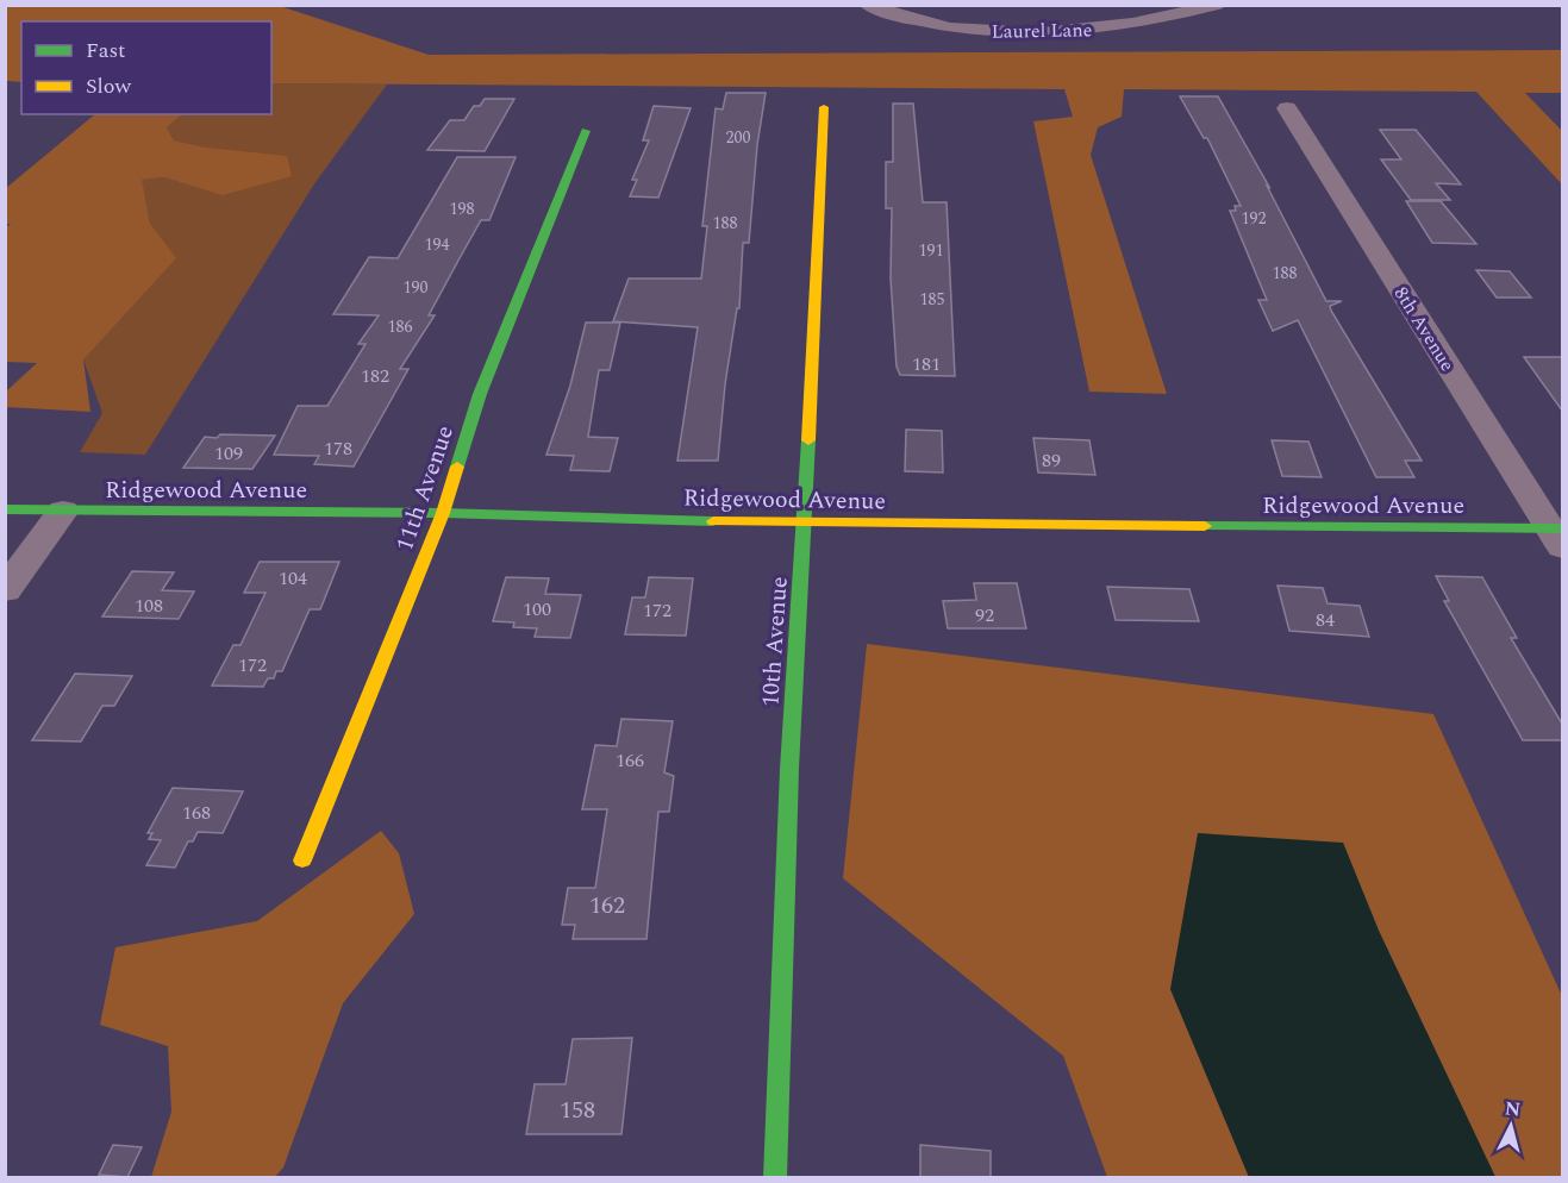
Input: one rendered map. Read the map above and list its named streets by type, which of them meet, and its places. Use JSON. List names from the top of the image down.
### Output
{
  "streets": {
    "street": [
      "Laurel Lane",
      "8th Avenue",
      "11th Avenue",
      "Ridgewood Avenue",
      "10th Avenue"
    ]
  },
  "crossings": [
    ["8th Avenue", "Ridgewood Avenue"],
    ["11th Avenue", "Ridgewood Avenue"],
    ["Ridgewood Avenue", "10th Avenue"]
  ],
  "house_numbers": [
    "200",
    "198",
    "192",
    "188",
    "194",
    "191",
    "188",
    "190",
    "185",
    "186",
    "181",
    "182",
    "178",
    "109",
    "89",
    "104",
    "108",
    "100",
    "172",
    "92",
    "84",
    "172",
    "166",
    "168",
    "162",
    "158"
  ],
  "legend": ["Fast", "Slow"],
  "north": "top"
}
